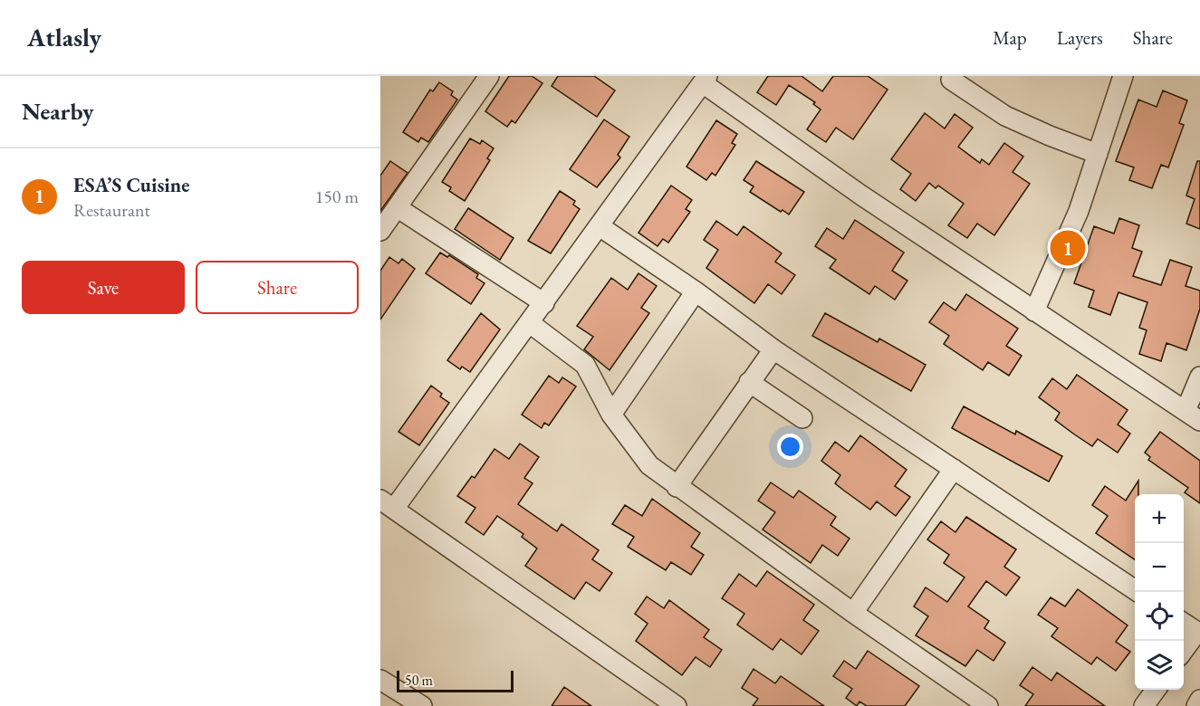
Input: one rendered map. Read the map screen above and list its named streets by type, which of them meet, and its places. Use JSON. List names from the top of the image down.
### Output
{
  "scale_bar": "50 m",
  "page": {
    "header": "Atlasly",
    "nav": ["Map", "Layers", "Share"],
    "heading": "Nearby",
    "list": [
      {
        "mark": "1",
        "name": "ESA’S Cuisine",
        "note": "Restaurant",
        "value": "150 m"
      }
    ],
    "pins": "1",
    "buttons": ["Save", "Share"],
    "map_buttons": ["+", "−"],
    "scale": "50 m"
  }
}
